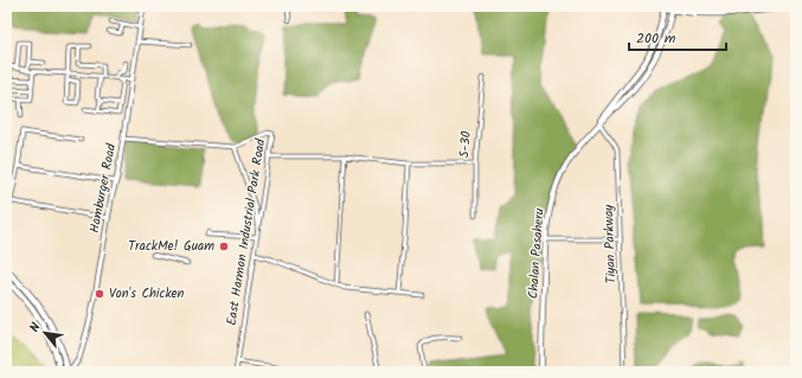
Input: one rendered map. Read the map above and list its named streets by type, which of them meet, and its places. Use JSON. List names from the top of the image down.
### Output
{
  "streets": {
    "main road": ["Chalan Pasaheru"],
    "street": [
      "S-30",
      "Hamburger Road",
      "East Harmon Industrial Park Road",
      "Tiyan Parkway"
    ]
  },
  "crossings": [
    ["Hamburger Road", "East Harmon Industrial Park Road"],
    ["Tiyan Parkway", "Chalan Pasaheru"]
  ],
  "places": ["TrackMe! Guam", "Von's Chicken"],
  "scale_bar": "200 m",
  "north": "top left"
}
